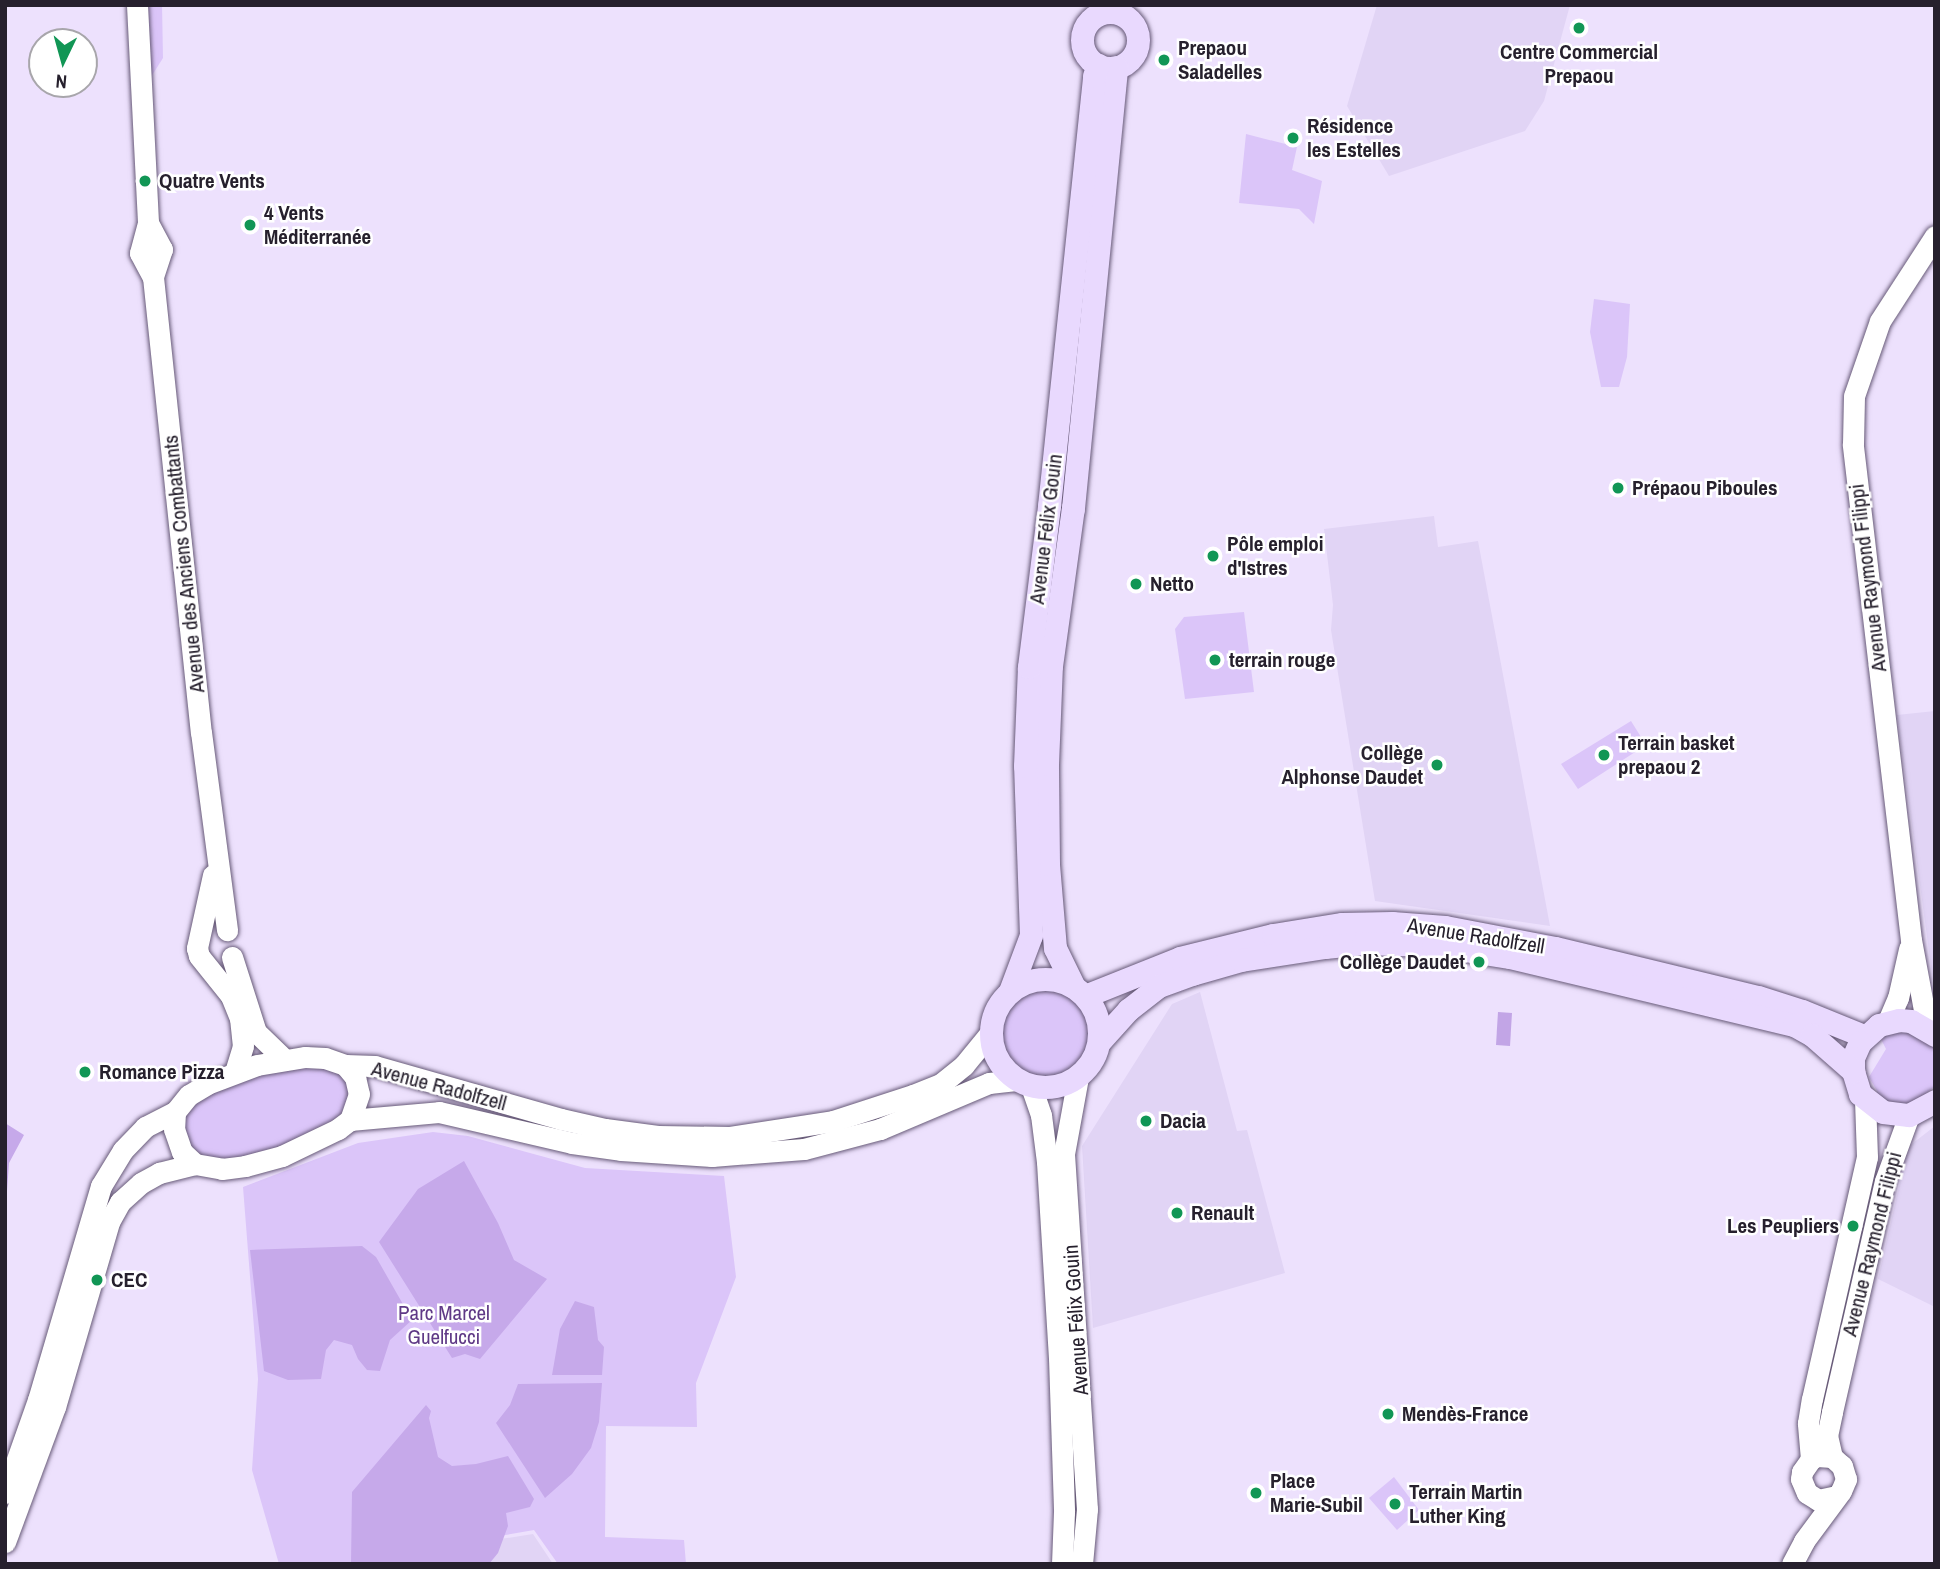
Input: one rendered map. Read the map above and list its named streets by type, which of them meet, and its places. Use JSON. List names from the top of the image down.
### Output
{
  "streets": {
    "main road": [
      "Avenue Félix Gouin",
      "Avenue des Anciens Combattants",
      "Avenue Raymond Filippi",
      "Avenue Radolfzell"
    ]
  },
  "crossings": [
    ["Avenue Félix Gouin", "Avenue Radolfzell"]
  ],
  "parks": ["Parc Marcel Guelfucci"],
  "places": [
    "Centre Commercial Prepaou",
    "Prepaou Saladelles",
    "Résidence les Estelles",
    "Quatre Vents",
    "4 Vents Méditerranée",
    "Prépaou Piboules",
    "Pôle emploi d'Istres",
    "Netto",
    "terrain rouge",
    "Terrain basket prepaou 2",
    "Collège Alphonse Daudet",
    "Collège Daudet",
    "Romance Pizza",
    "Dacia",
    "Renault",
    "Les Peupliers",
    "CEC",
    "Mendès-France",
    "Place Marie-Subil",
    "Terrain Martin Luther King"
  ],
  "north": "bottom"
}
